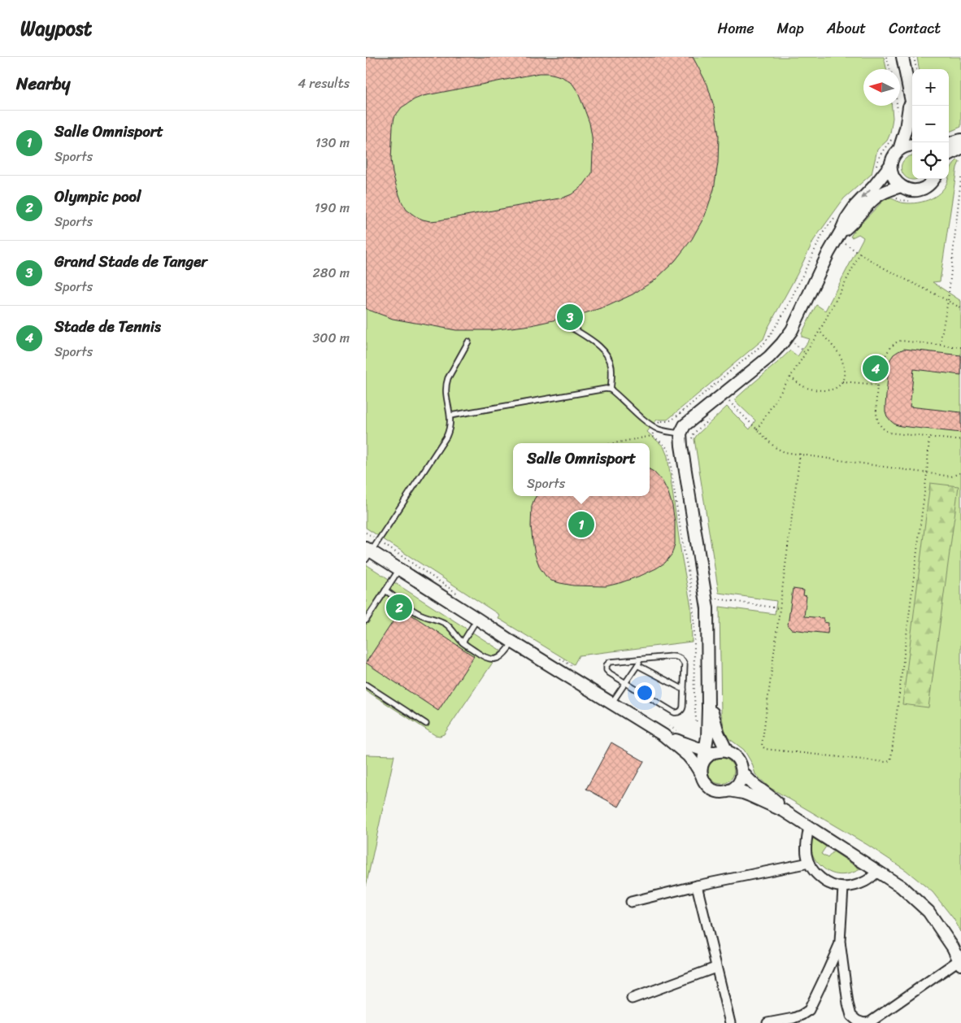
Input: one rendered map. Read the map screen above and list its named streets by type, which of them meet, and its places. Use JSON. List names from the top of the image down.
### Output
{
  "north": "left",
  "page": {
    "header": "Waypost",
    "nav": [
      "Home",
      "Map",
      "About",
      "Contact"
    ],
    "heading": ["Nearby", "4 results"],
    "map_buttons": ["+", "−"],
    "list": [
      {
        "mark": "1",
        "name": "Salle Omnisport",
        "note": "Sports",
        "value": "130 m"
      },
      {
        "mark": "2",
        "name": "Olympic pool",
        "note": "Sports",
        "value": "190 m"
      },
      {
        "mark": "3",
        "name": "Grand Stade de Tanger",
        "note": "Sports",
        "value": "280 m"
      },
      {
        "mark": "4",
        "name": "Stade de Tennis",
        "note": "Sports",
        "value": "300 m"
      }
    ],
    "pins": [
      "3",
      "4",
      "1",
      "2"
    ],
    "popup": ["Salle Omnisport", "Sports"]
  }
}
